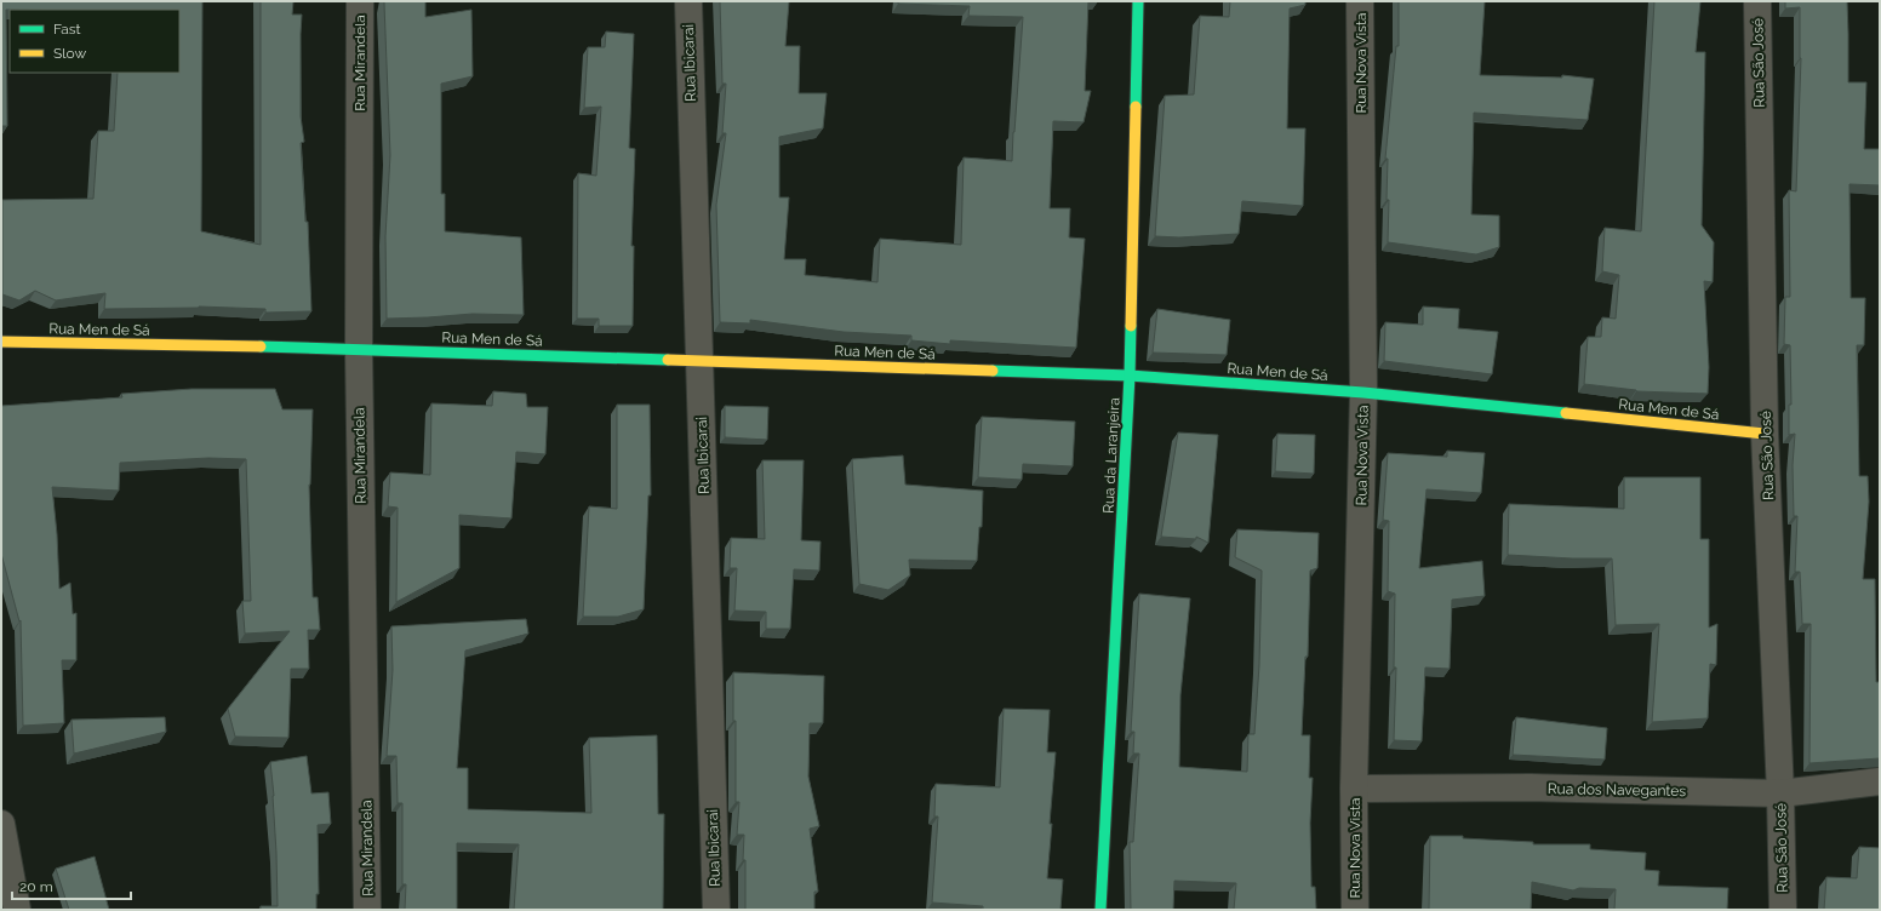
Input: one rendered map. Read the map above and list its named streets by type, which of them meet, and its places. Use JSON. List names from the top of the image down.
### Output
{
  "streets": {
    "street": [
      "Rua Mirandela",
      "Rua Ibicarai",
      "Rua Nova Vista",
      "Rua São José",
      "Rua Men de Sá",
      "Rua da Laranjeira",
      "Rua dos Navegantes"
    ]
  },
  "crossings": [
    ["Rua Mirandela", "Rua Men de Sá"],
    ["Rua Ibicarai", "Rua Men de Sá"],
    ["Rua Nova Vista", "Rua Men de Sá"],
    ["Rua Nova Vista", "Rua dos Navegantes"],
    ["Rua São José", "Rua Men de Sá"],
    ["Rua São José", "Rua dos Navegantes"],
    ["Rua Men de Sá", "Rua da Laranjeira"]
  ],
  "legend": ["Fast", "Slow"],
  "scale_bar": "20 m"
}
